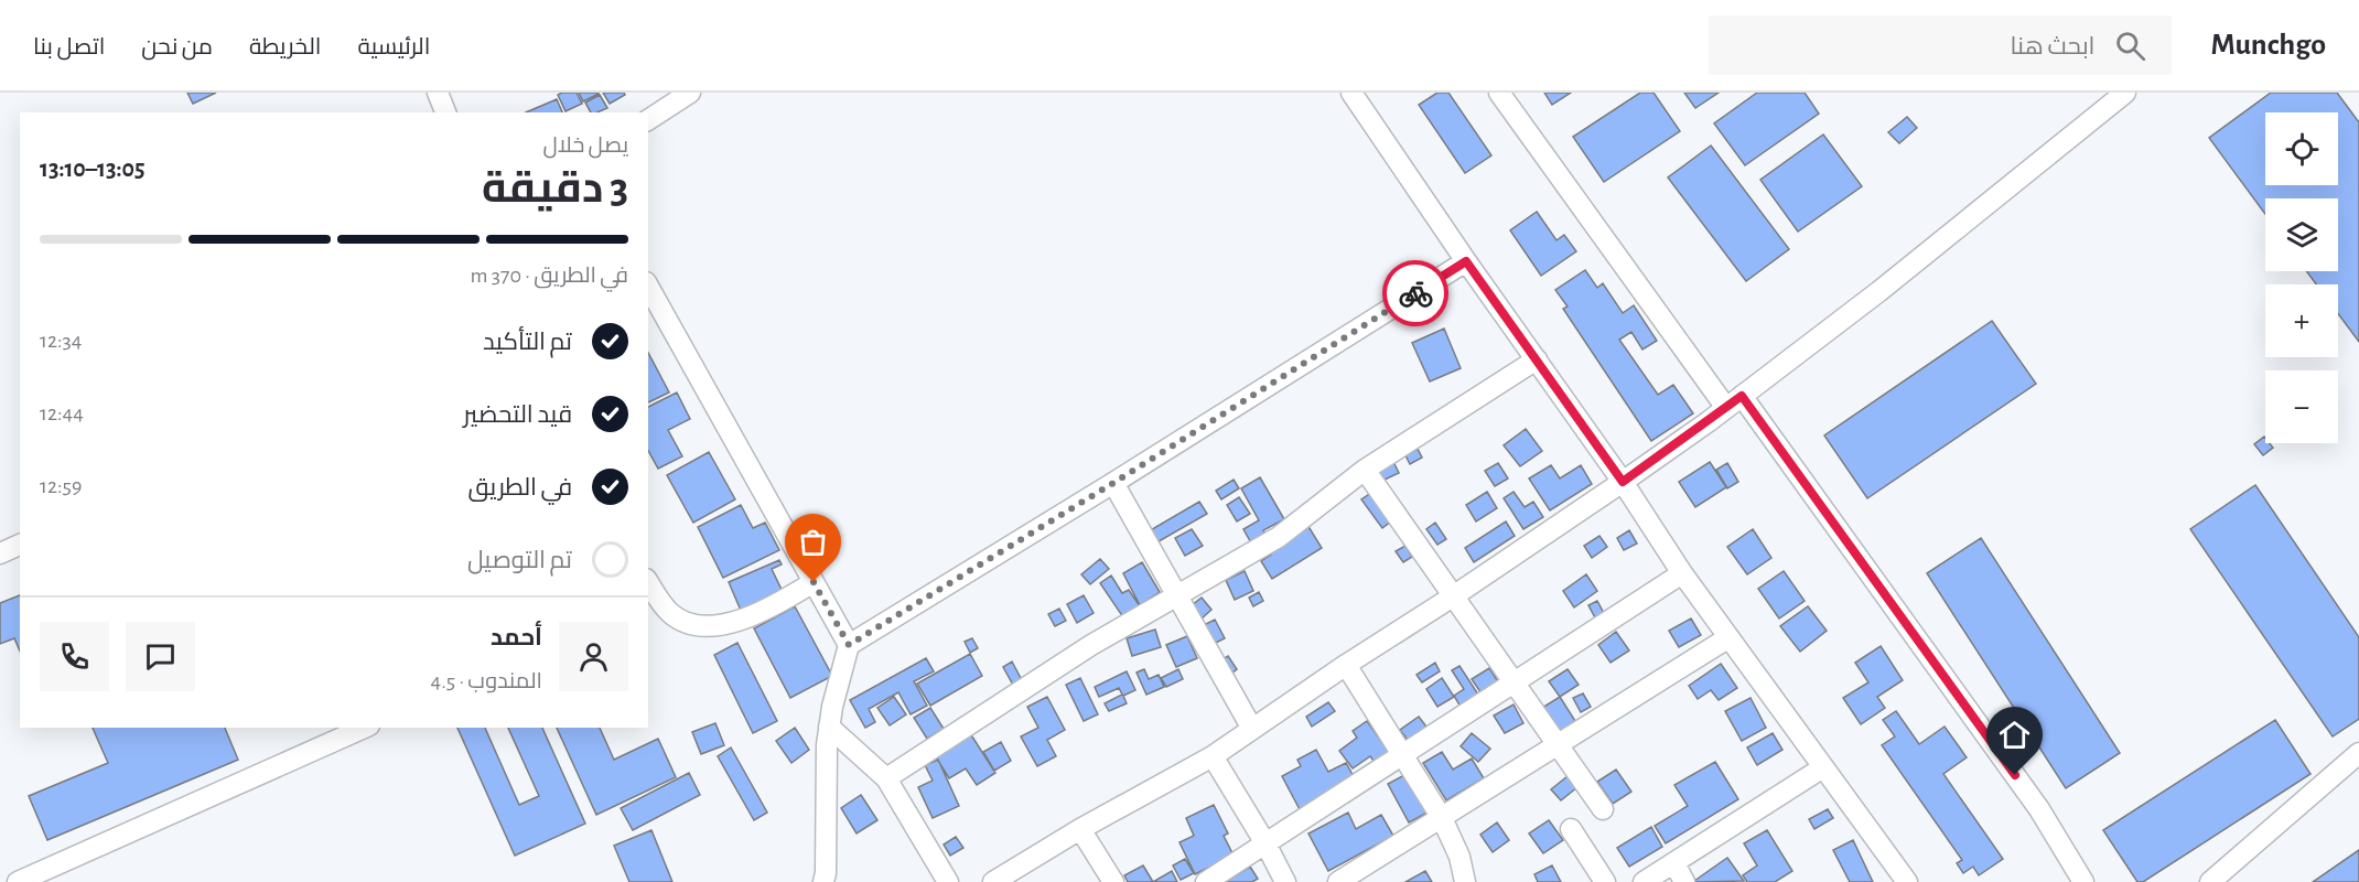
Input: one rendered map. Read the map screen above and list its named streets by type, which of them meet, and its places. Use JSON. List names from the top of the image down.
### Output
{
  "page": {
    "header": "Munchgo",
    "search": "ابحث هنا",
    "nav": [
      "الرئيسية",
      "الخريطة",
      "من نحن",
      "اتصل بنا"
    ],
    "map_buttons": ["+", "−"],
    "heading": ["3 دقيقة", "يصل خلال", "13:05–13:10"],
    "panel": ["أحمد", "المندوب · 4.5"],
    "bar": "في الطريق · 370 m",
    "list": [
      ["تم التأكيد", "12:34"],
      ["قيد التحضير", "12:44"],
      ["في الطريق", "12:59"],
      "تم التوصيل"
    ]
  }
}
